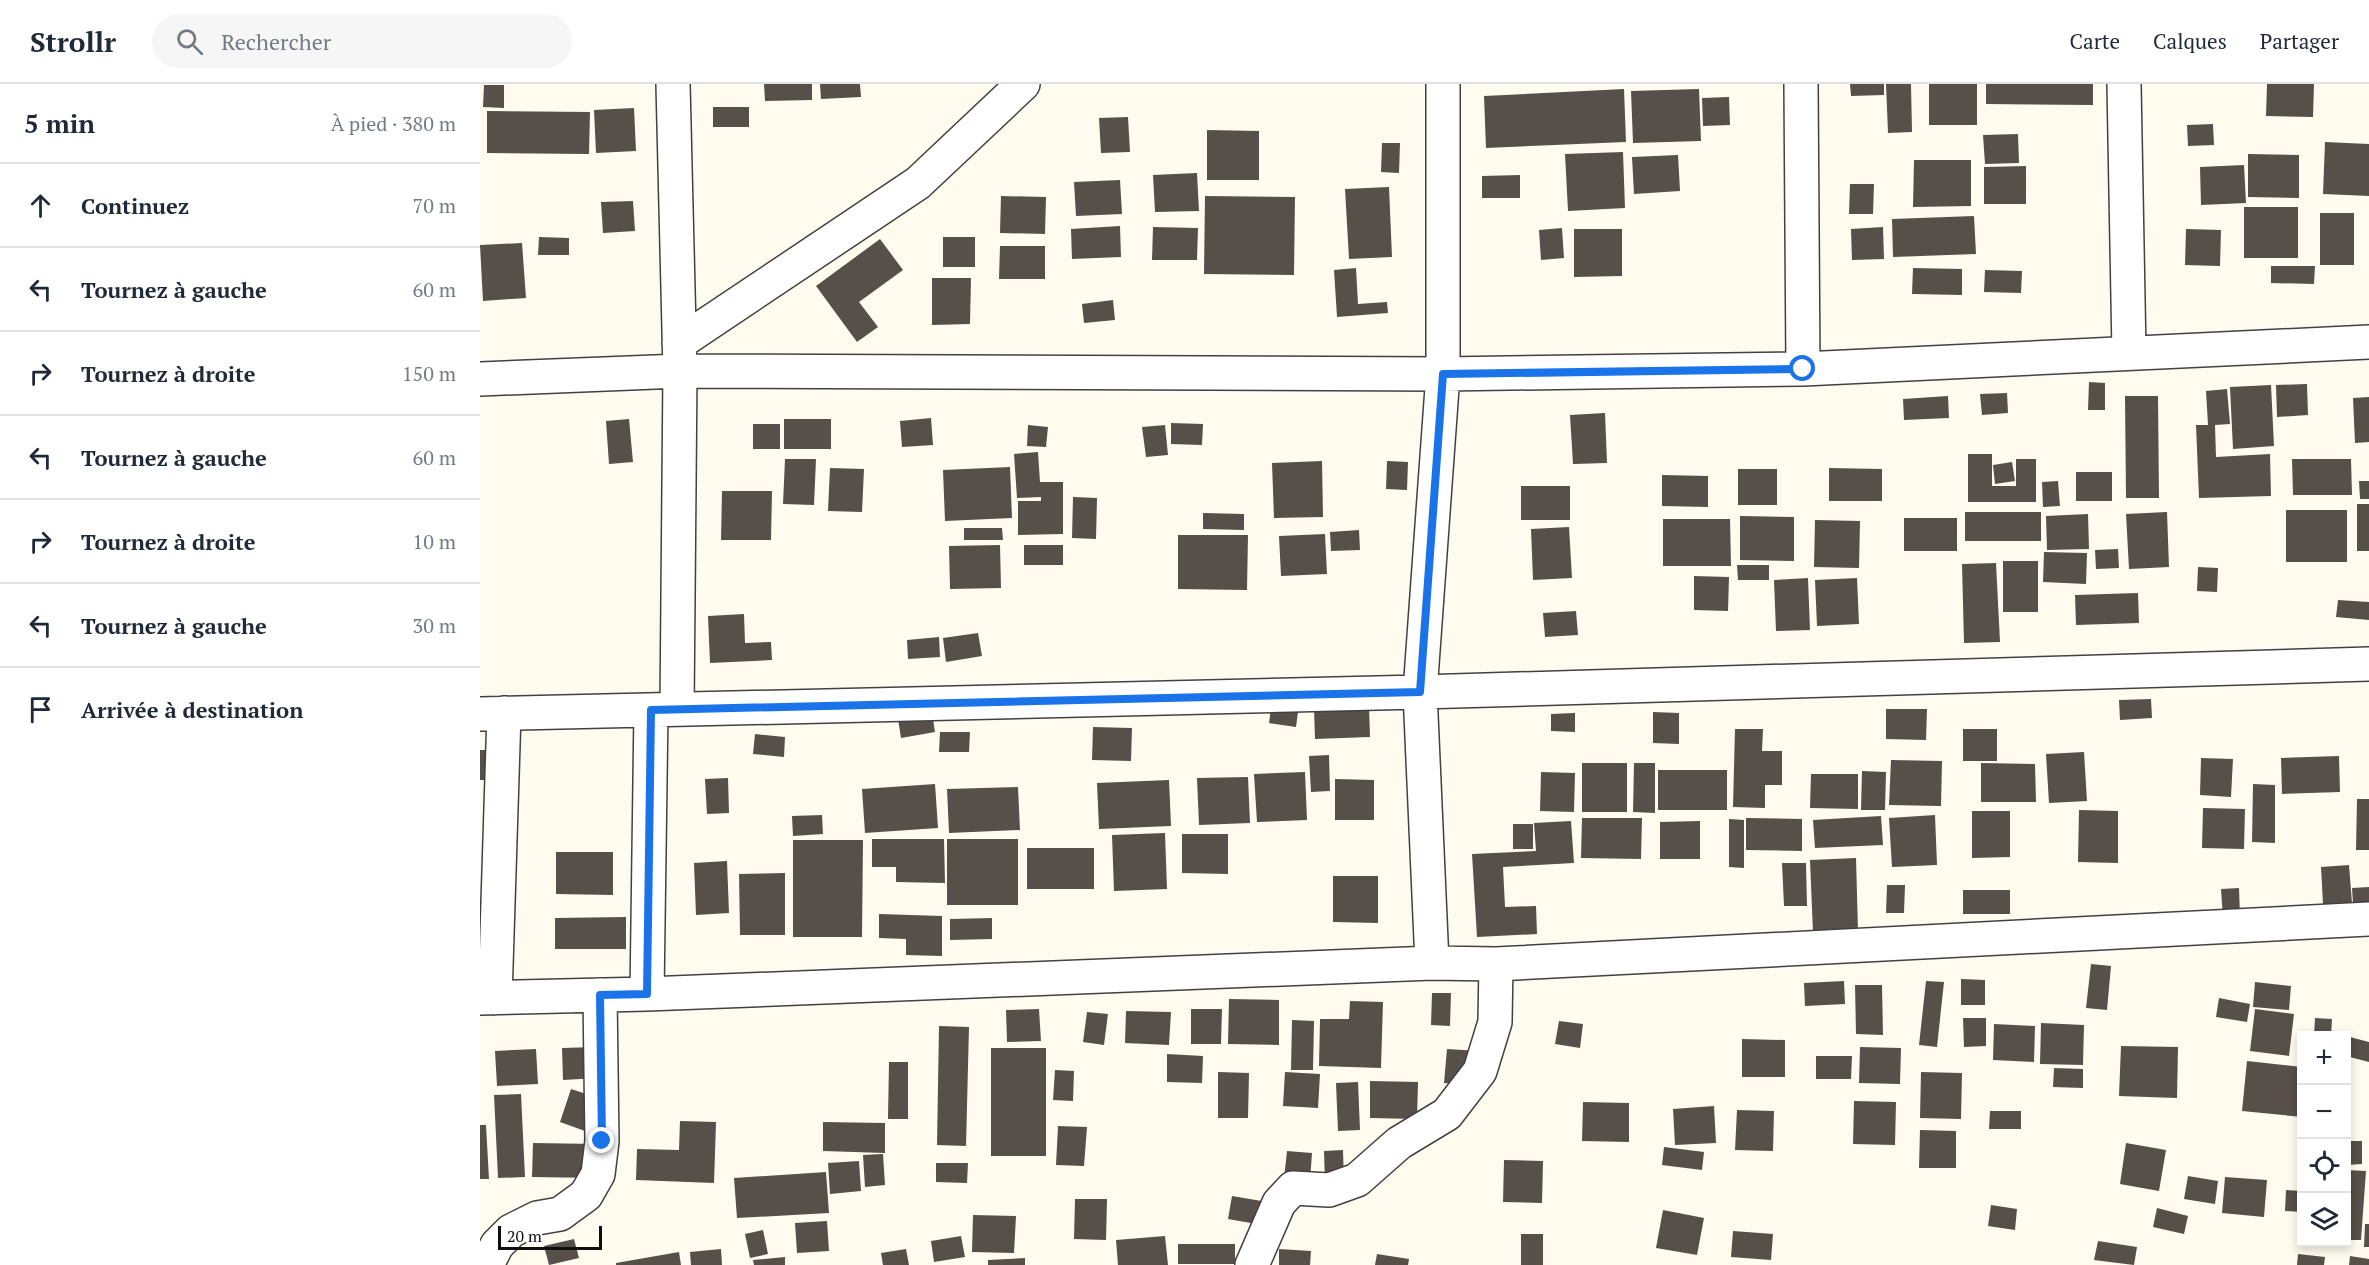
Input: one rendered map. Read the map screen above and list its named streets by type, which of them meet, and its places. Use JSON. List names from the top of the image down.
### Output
{
  "scale_bar": "20 m",
  "page": {
    "header": "Strollr",
    "search": "Rechercher",
    "nav": ["Carte", "Calques", "Partager"],
    "heading": ["5 min", "À pied · 380 m"],
    "list": [
      ["Continuez", "70 m"],
      ["Tournez à gauche", "60 m"],
      ["Tournez à droite", "150 m"],
      ["Tournez à gauche", "60 m"],
      ["Tournez à droite", "10 m"],
      ["Tournez à gauche", "30 m"],
      "Arrivée à destination"
    ],
    "map_buttons": ["+", "−"],
    "scale": "20 m"
  }
}
